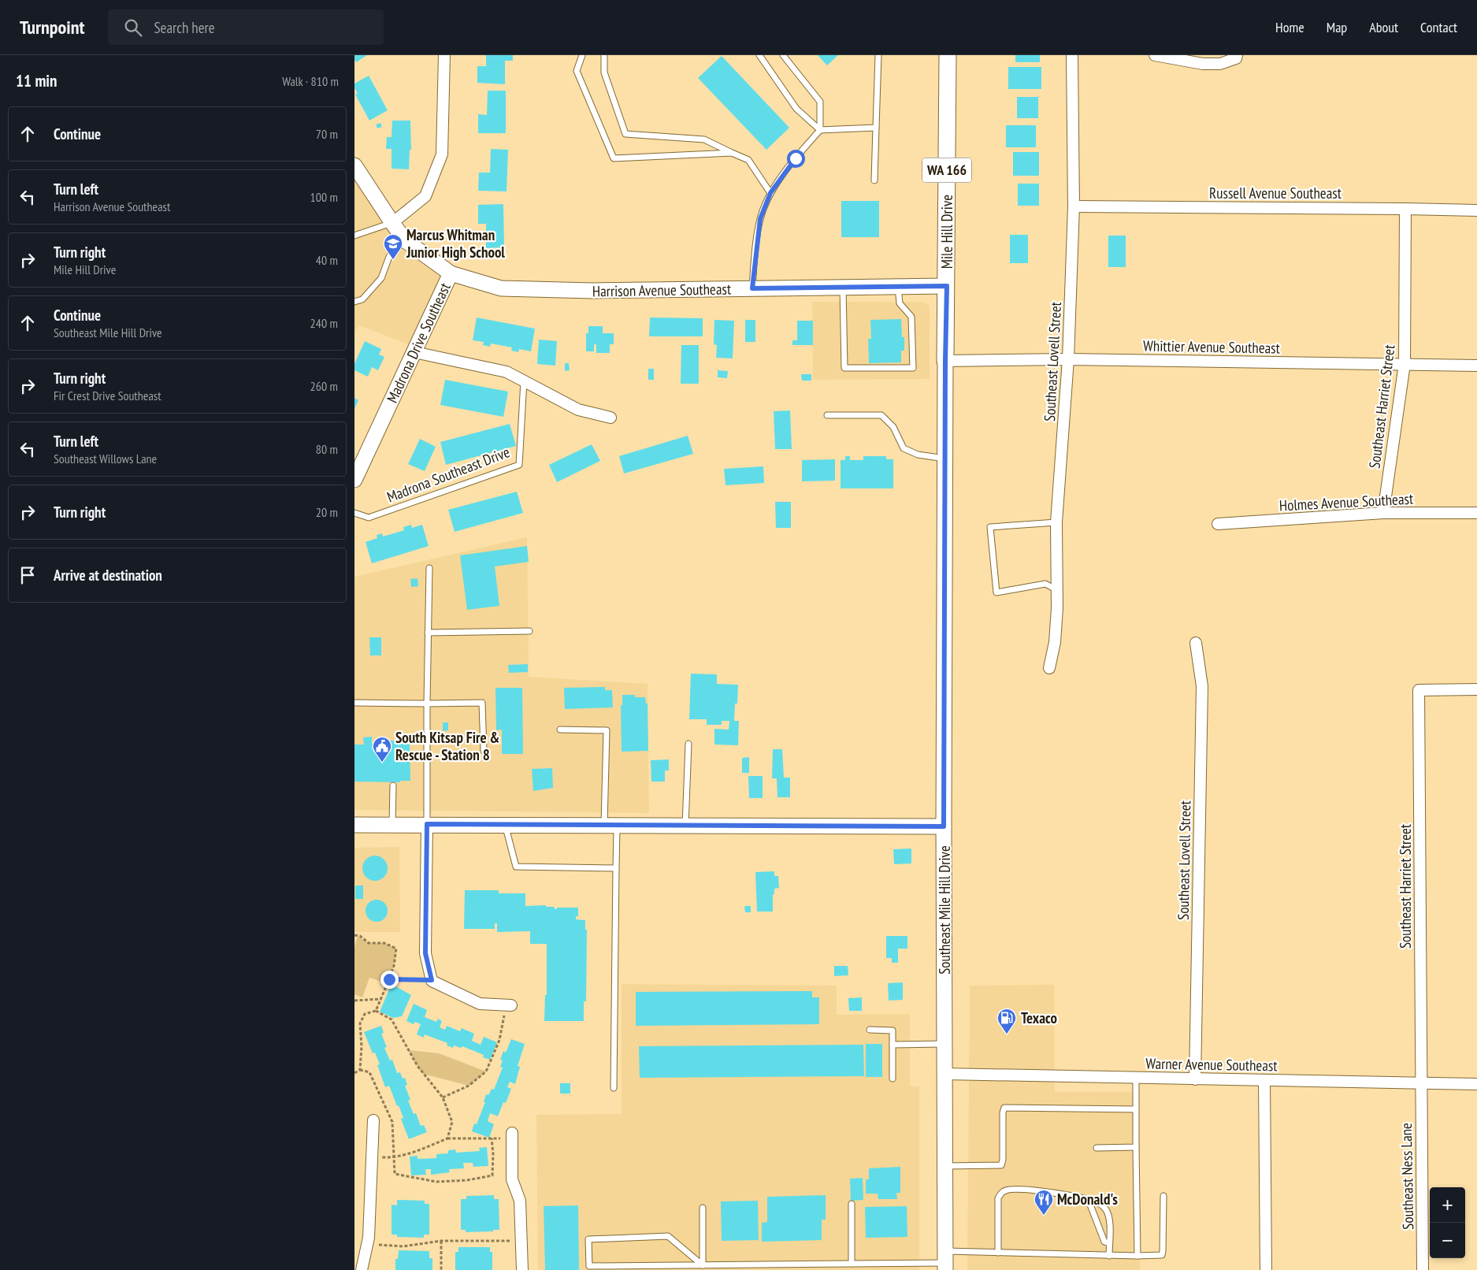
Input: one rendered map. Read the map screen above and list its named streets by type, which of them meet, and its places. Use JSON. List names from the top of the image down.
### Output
{
  "streets": {
    "main road": ["WA 166", "Mile Hill Drive"],
    "street": [
      "Russell Avenue Southeast",
      "Harrison Avenue Southeast",
      "Madrona Drive Southeast",
      "Whittier Avenue Southeast",
      "Southeast Lovell Street",
      "Southeast Harriet Street",
      "Holmes Avenue Southeast",
      "Southeast Mile Hill Drive",
      "Warner Avenue Southeast",
      "Southeast Ness Lane"
    ],
    "lane": ["Madrona Southeast Drive"]
  },
  "crossings": [
    ["Russell Avenue Southeast", "Southeast Lovell Street"],
    ["Russell Avenue Southeast", "Southeast Harriet Street"],
    ["Mile Hill Drive", "Harrison Avenue Southeast"],
    ["Mile Hill Drive", "Whittier Avenue Southeast"],
    ["Mile Hill Drive", "Southeast Mile Hill Drive"],
    ["Harrison Avenue Southeast", "Madrona Drive Southeast"],
    ["Whittier Avenue Southeast", "Southeast Lovell Street"],
    ["Whittier Avenue Southeast", "Southeast Harriet Street"],
    ["Whittier Avenue Southeast", "Southeast Mile Hill Drive"],
    ["Southeast Lovell Street", "Warner Avenue Southeast"],
    ["Southeast Harriet Street", "Holmes Avenue Southeast"],
    ["Southeast Harriet Street", "Warner Avenue Southeast"],
    ["Southeast Harriet Street", "Southeast Ness Lane"],
    ["Southeast Mile Hill Drive", "Warner Avenue Southeast"],
    ["Warner Avenue Southeast", "Southeast Ness Lane"]
  ],
  "places": {
    "school or university": ["Marcus Whitman Junior High School"],
    "public building": ["South Kitsap Fire & Rescue - Station 8"],
    "fuel station": ["Texaco"],
    "restaurant": ["McDonald's"]
  },
  "page": {
    "header": "Turnpoint",
    "search": "Search here",
    "nav": [
      "Home",
      "Map",
      "About",
      "Contact"
    ],
    "heading": ["11 min", "Walk · 810 m"],
    "list": [
      ["Continue", "70 m"],
      ["Turn left", "Harrison Avenue Southeast", "100 m"],
      ["Turn right", "Mile Hill Drive", "40 m"],
      ["Continue", "Southeast Mile Hill Drive", "240 m"],
      ["Turn right", "Fir Crest Drive Southeast", "260 m"],
      ["Turn left", "Southeast Willows Lane", "80 m"],
      ["Turn right", "20 m"],
      "Arrive at destination"
    ],
    "map_buttons": ["+", "−"]
  }
}
